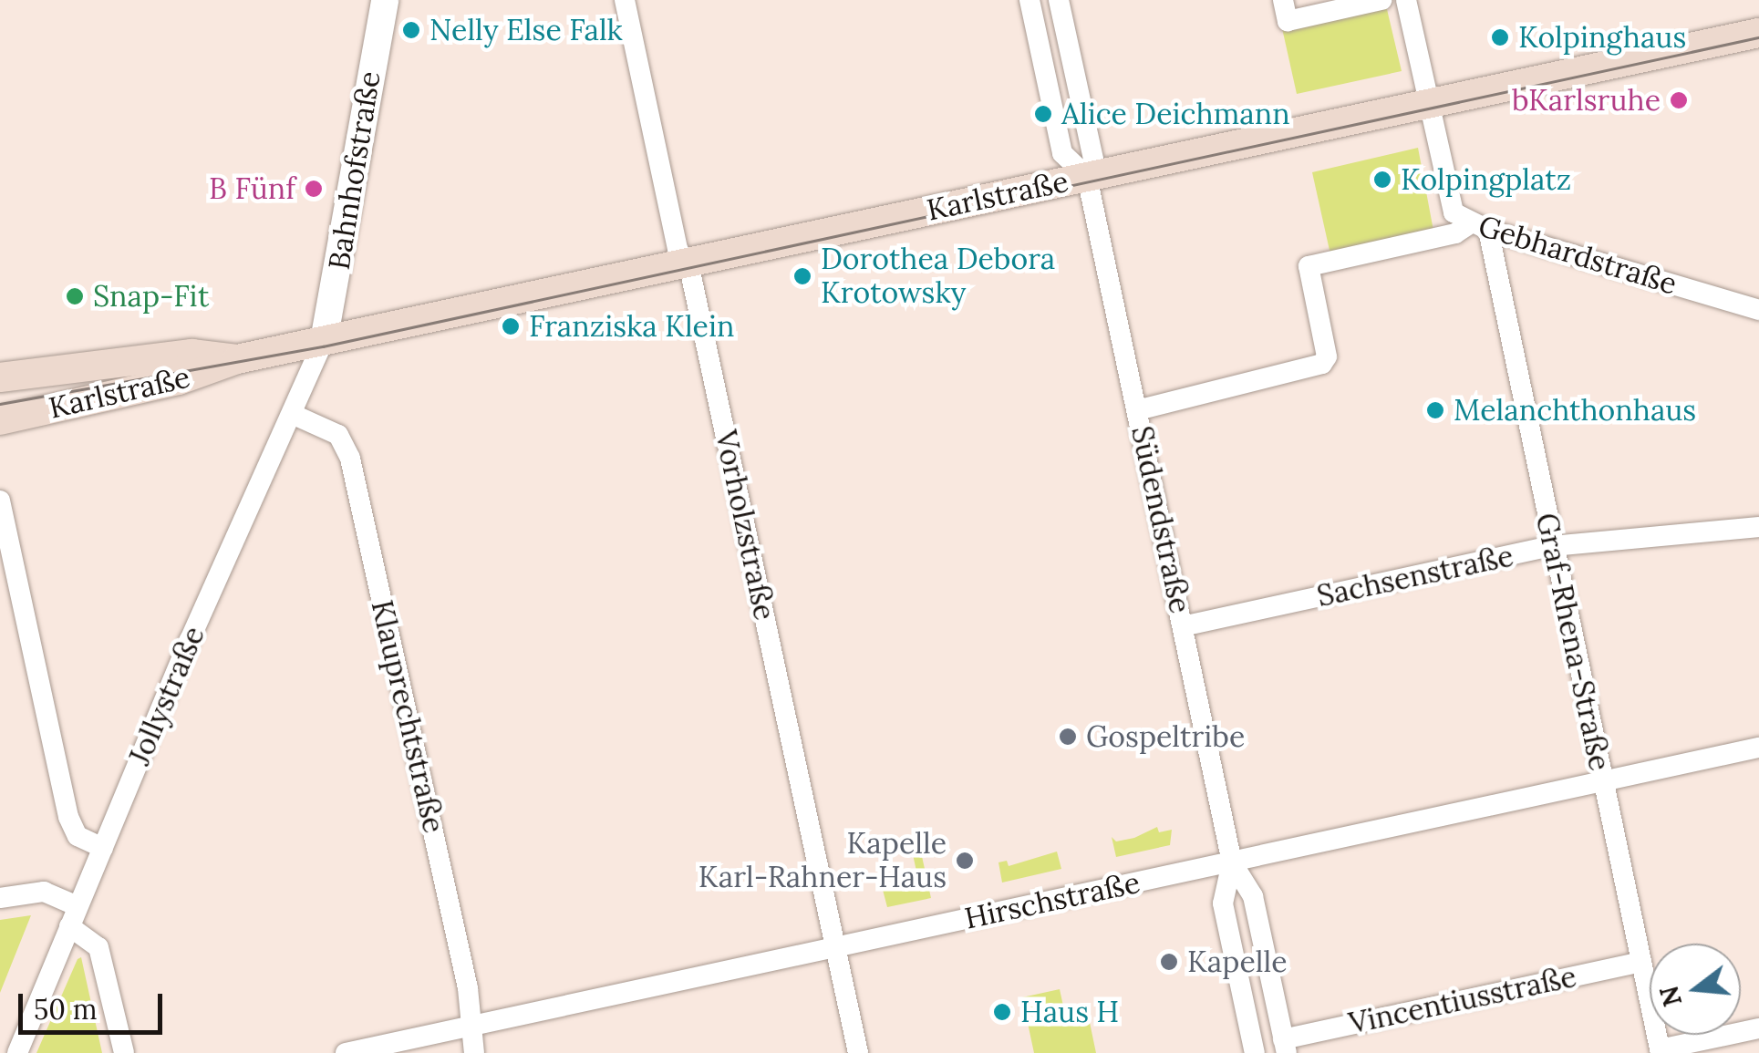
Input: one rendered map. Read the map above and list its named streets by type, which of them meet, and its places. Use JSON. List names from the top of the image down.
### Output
{
  "streets": {
    "main road": ["Karlstraße"],
    "street": [
      "Bahnhofstraße",
      "Gebhardstraße",
      "Südendstraße",
      "Vorholzstraße",
      "Sachsenstraße",
      "Graf-Rhena-Straße",
      "Jollystraße",
      "Klauprechtstraße",
      "Hirschstraße",
      "Vincentiusstraße"
    ]
  },
  "crossings": [
    ["Bahnhofstraße", "Karlstraße"],
    ["Bahnhofstraße", "Jollystraße"],
    ["Karlstraße", "Gebhardstraße"],
    ["Karlstraße", "Südendstraße"],
    ["Karlstraße", "Vorholzstraße"],
    ["Karlstraße", "Jollystraße"],
    ["Gebhardstraße", "Graf-Rhena-Straße"],
    ["Südendstraße", "Sachsenstraße"],
    ["Südendstraße", "Hirschstraße"],
    ["Südendstraße", "Vincentiusstraße"],
    ["Vorholzstraße", "Hirschstraße"],
    ["Sachsenstraße", "Graf-Rhena-Straße"],
    ["Graf-Rhena-Straße", "Hirschstraße"],
    ["Graf-Rhena-Straße", "Vincentiusstraße"],
    ["Jollystraße", "Klauprechtstraße"],
    ["Klauprechtstraße", "Hirschstraße"]
  ],
  "places": [
    "Nelly Else Falk",
    "Kolpinghaus",
    "bKarlsruhe",
    "Alice Deichmann",
    "Kolpingplatz",
    "B Fünf",
    "Dorothea Debora Krotowsky",
    "Snap-Fit",
    "Franziska Klein",
    "Melanchthonhaus",
    "Gospeltribe",
    "Kapelle Karl-Rahner-Haus",
    "Kapelle",
    "Haus H"
  ],
  "scale_bar": "50 m",
  "north": "left"
}
